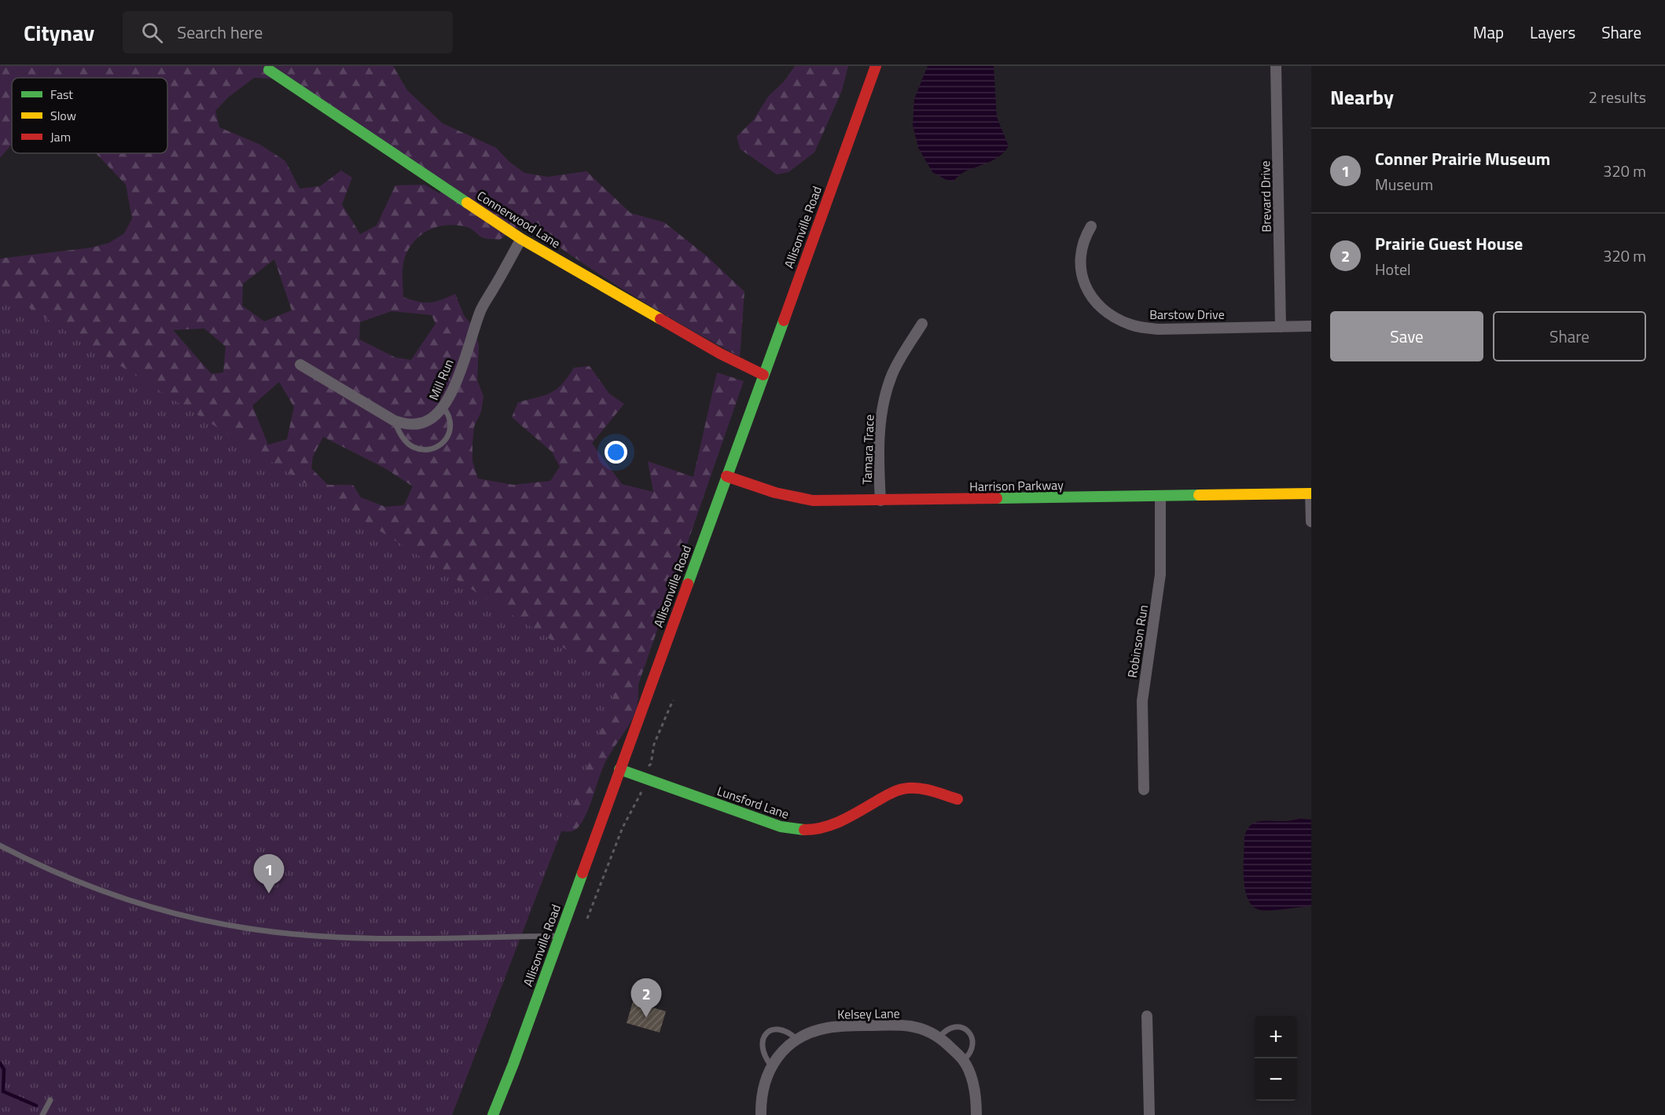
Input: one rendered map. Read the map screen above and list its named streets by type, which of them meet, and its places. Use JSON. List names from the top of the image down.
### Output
{
  "streets": {
    "street": [
      "Brevard Drive",
      "Connerwood Lane",
      "Allisonville Road",
      "Barstow Drive",
      "Mill Run",
      "Tamara Trace",
      "Harrison Parkway",
      "Robinson Run",
      "Lunsford Lane",
      "Kelsey Lane"
    ]
  },
  "crossings": [
    ["Brevard Drive", "Barstow Drive"],
    ["Connerwood Lane", "Allisonville Road"],
    ["Connerwood Lane", "Mill Run"],
    ["Allisonville Road", "Harrison Parkway"],
    ["Allisonville Road", "Lunsford Lane"],
    ["Tamara Trace", "Harrison Parkway"],
    ["Harrison Parkway", "Robinson Run"]
  ],
  "legend": ["Fast", "Slow", "Jam"],
  "page": {
    "header": "Citynav",
    "search": "Search here",
    "nav": ["Map", "Layers", "Share"],
    "heading": ["Nearby", "2 results"],
    "list": [
      {
        "mark": "1",
        "name": "Conner Prairie Museum",
        "note": "Museum",
        "value": "320 m"
      },
      {
        "mark": "2",
        "name": "Prairie Guest House",
        "note": "Hotel",
        "value": "320 m"
      }
    ],
    "buttons": ["Save", "Share"],
    "pins": ["1", "2"],
    "map_buttons": ["+", "−"]
  }
}
